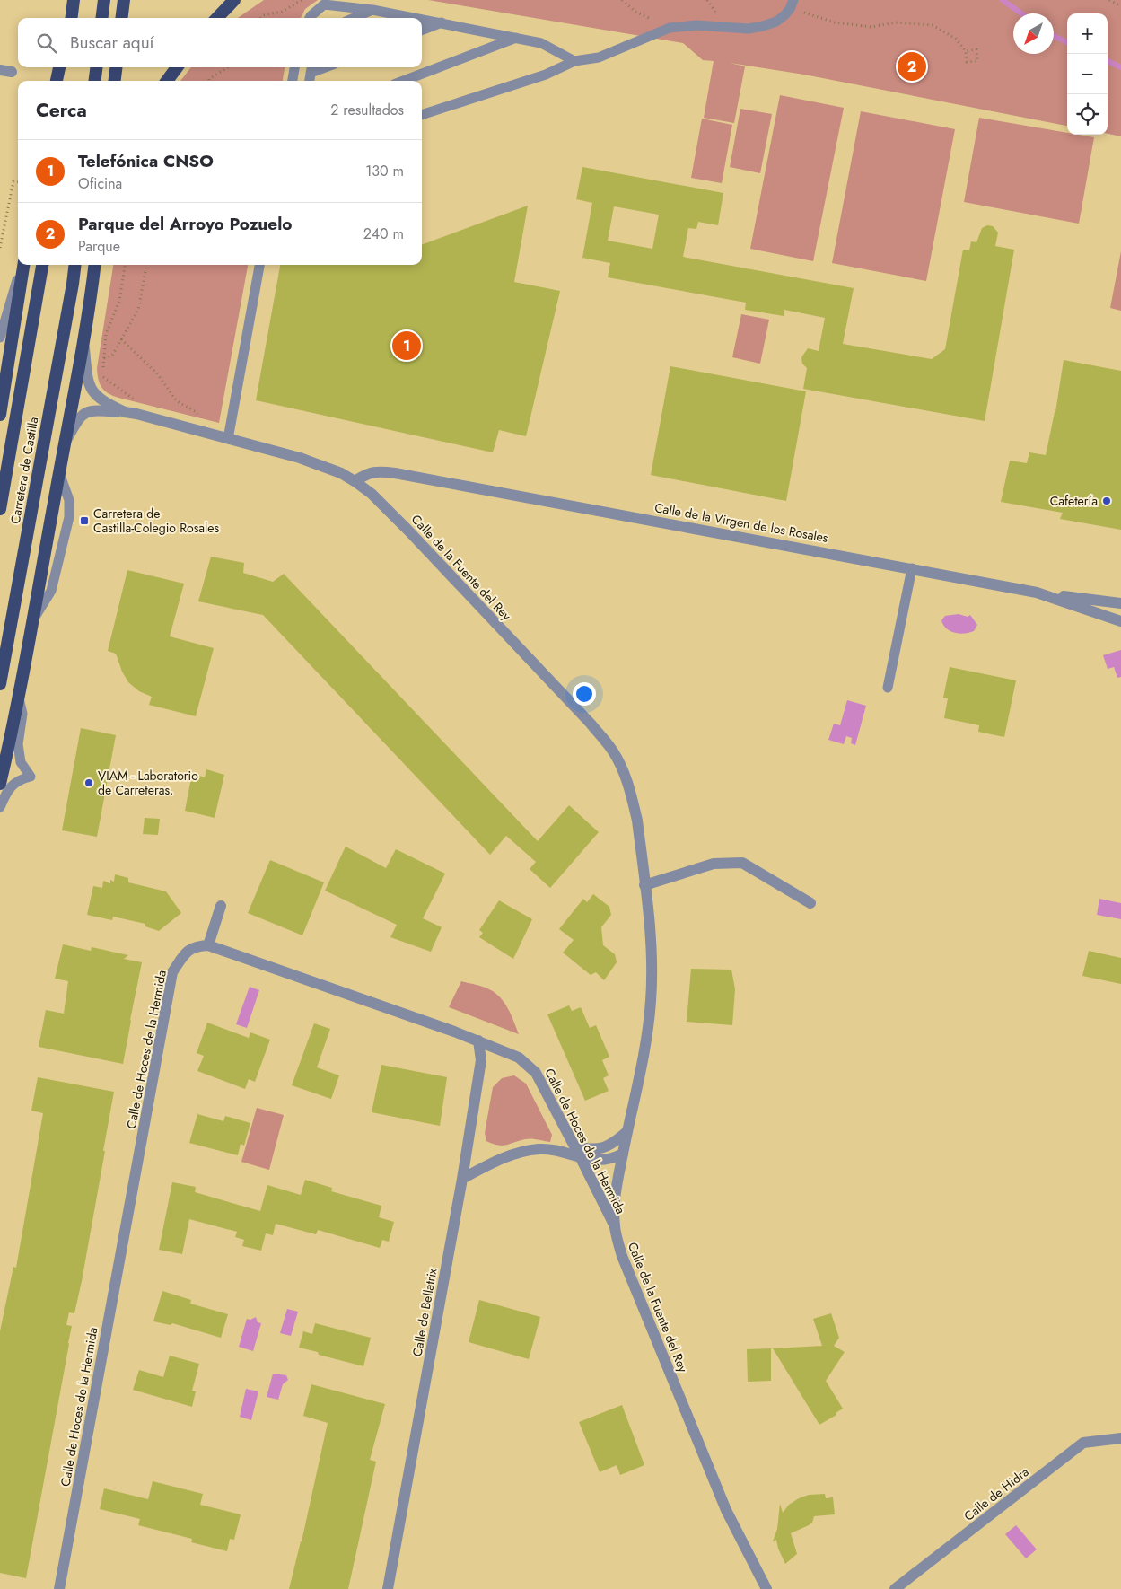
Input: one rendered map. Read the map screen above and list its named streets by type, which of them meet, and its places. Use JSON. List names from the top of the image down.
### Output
{
  "streets": {
    "highway": ["Carretera de Castilla"],
    "street": [
      "Calle de la Virgen de los Rosales",
      "Calle de la Fuente del Rey",
      "Calle de Hoces de la Hermida",
      "Calle de Bellatrix",
      "Calle de Hidra"
    ]
  },
  "crossings": [
    ["Calle de la Virgen de los Rosales", "Calle de la Fuente del Rey"],
    ["Calle de la Fuente del Rey", "Calle de Hoces de la Hermida"],
    ["Calle de Hoces de la Hermida", "Calle de Bellatrix"]
  ],
  "places": {
    "other": ["Cafetería", "VIAM - Laboratorio de Carreteras."],
    "transit": ["Carretera de Castilla-Colegio Rosales"]
  },
  "north": "bottom left",
  "page": {
    "map_buttons": ["+", "−"],
    "search": "Buscar aquí",
    "pins": ["2", "1"],
    "heading": ["Cerca", "2 resultados"],
    "list": [
      {
        "mark": "1",
        "name": "Telefónica CNSO",
        "note": "Oficina",
        "value": "130 m"
      },
      {
        "mark": "2",
        "name": "Parque del Arroyo Pozuelo",
        "note": "Parque",
        "value": "240 m"
      }
    ]
  }
}
